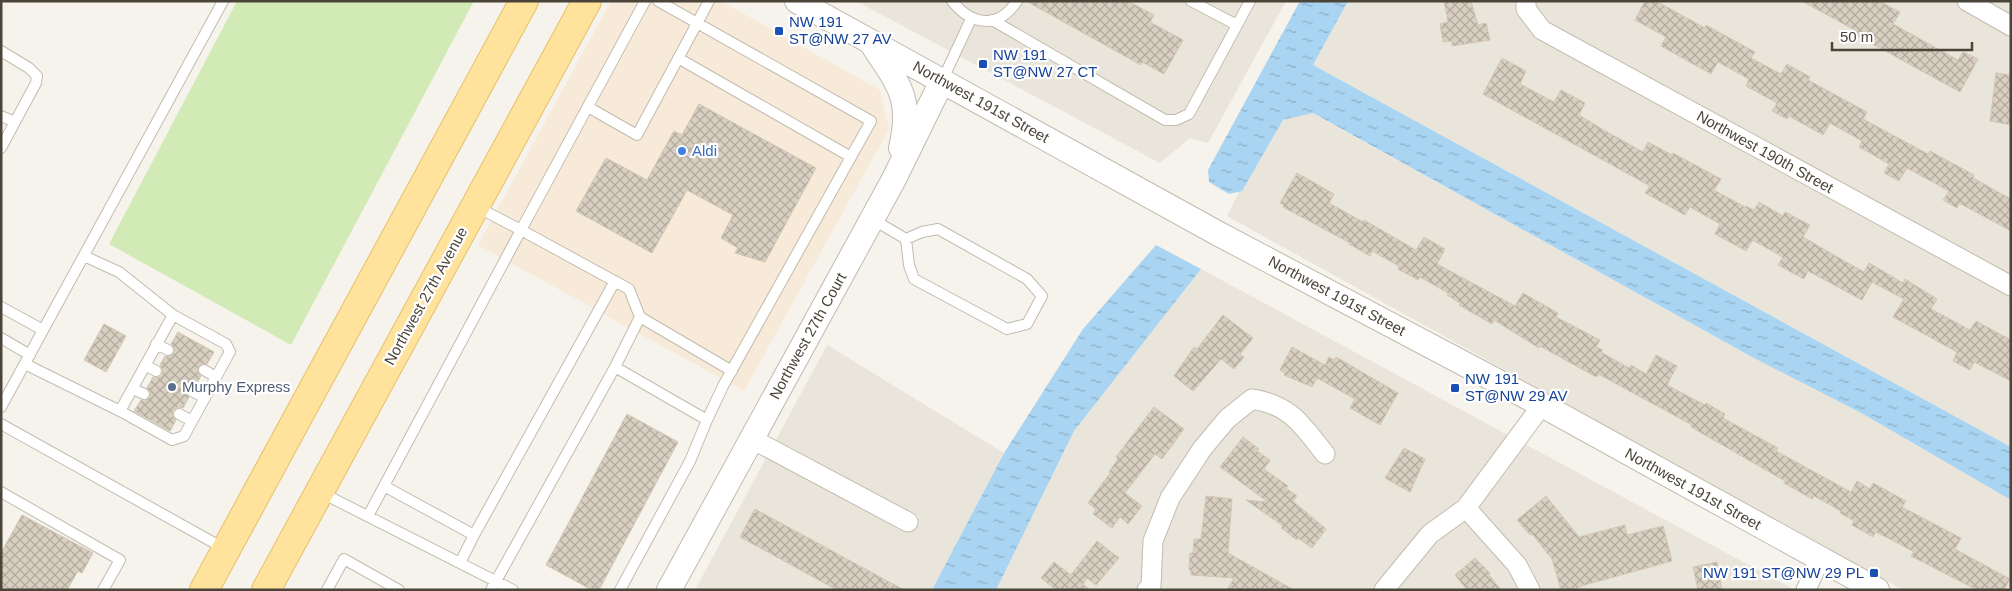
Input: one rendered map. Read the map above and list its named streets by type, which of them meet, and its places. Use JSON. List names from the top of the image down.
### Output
{
  "streets": {
    "main road": ["Northwest 27th Avenue"],
    "street": ["Northwest 191st Street", "Northwest 190th Street", "Northwest 27th Court"]
  },
  "crossings": [
    ["Northwest 191st Street", "Northwest 27th Court"]
  ],
  "places": {
    "transit": [
      "NW 191 ST@NW 27 AV",
      "NW 191 ST@NW 27 CT",
      "NW 191 ST@NW 29 AV",
      "NW 191 ST@NW 29 PL"
    ],
    "other": ["Aldi", "Murphy Express"]
  },
  "scale_bar": "50 m"
}
